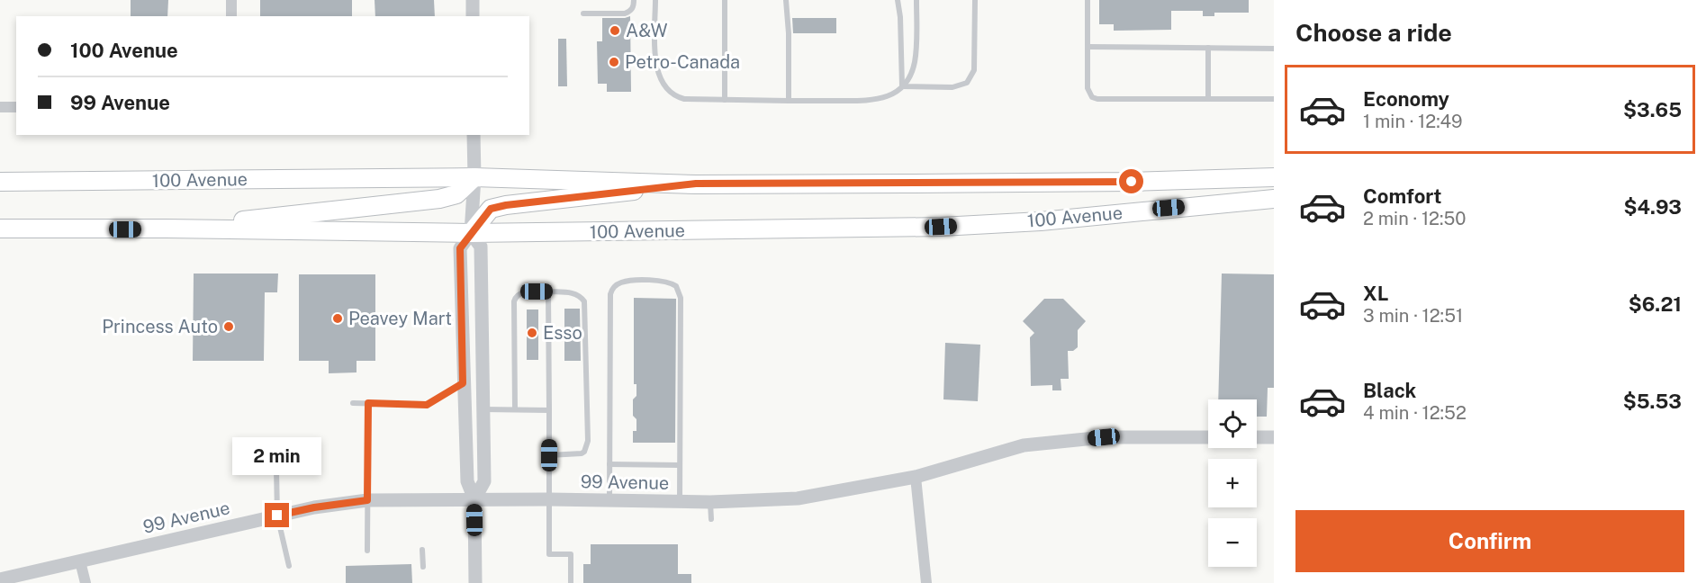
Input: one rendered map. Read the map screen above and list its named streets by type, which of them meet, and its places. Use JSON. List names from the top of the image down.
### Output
{
  "streets": {
    "main road": ["100 Avenue"],
    "street": ["99 Avenue"]
  },
  "places": [
    "A&W",
    "Petro-Canada",
    "Peavey Mart",
    "Princess Auto",
    "Esso"
  ],
  "page": {
    "heading": "Choose a ride",
    "banner": ["100 Avenue", "99 Avenue"],
    "list": [
      {
        "name": "Economy",
        "note": "1 min · 12:49",
        "value": "$3.65"
      },
      {
        "name": "Comfort",
        "note": "2 min · 12:50",
        "value": "$4.93"
      },
      {
        "name": "XL",
        "note": "3 min · 12:51",
        "value": "$6.21"
      },
      {
        "name": "Black",
        "note": "4 min · 12:52",
        "value": "$5.53"
      }
    ],
    "map_buttons": ["+", "−"],
    "bubble": "2 min",
    "buttons": "Confirm"
  }
}
